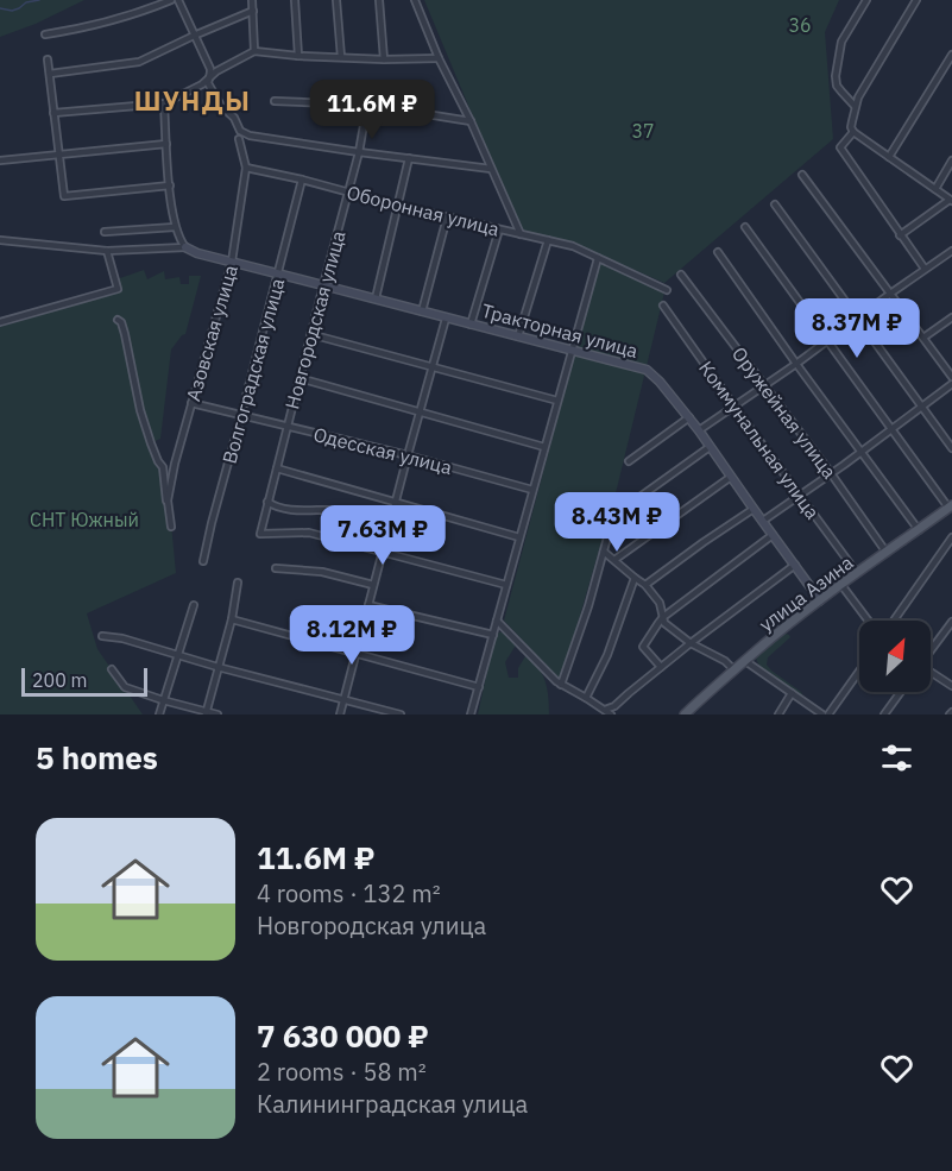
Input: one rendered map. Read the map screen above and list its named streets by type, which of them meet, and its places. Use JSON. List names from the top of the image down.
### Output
{
  "streets": {
    "main road": ["улица Азина"],
    "street": [
      "Оборонная улица",
      "Новгородская улица",
      "Тракторная улица",
      "Азовская улица",
      "Волгоградская улица",
      "Оружейная улица",
      "Коммунальная улица",
      "Одесская улица"
    ]
  },
  "crossings": [
    ["Оборонная улица", "Новгородская улица"],
    ["Оборонная улица", "Азовская улица"],
    ["Оборонная улица", "Волгоградская улица"],
    ["Новгородская улица", "Тракторная улица"],
    ["Новгородская улица", "Одесская улица"],
    ["Тракторная улица", "Азовская улица"],
    ["Тракторная улица", "Волгоградская улица"],
    ["Тракторная улица", "улица Азина"],
    ["Азовская улица", "Одесская улица"],
    ["Волгоградская улица", "Одесская улица"],
    ["Оружейная улица", "улица Азина"],
    ["Коммунальная улица", "улица Азина"]
  ],
  "districts": ["ШУНДЫ"],
  "parks": ["36", "37", "СНТ Южный"],
  "scale_bar": "200 m",
  "north": "top right",
  "page": {
    "price": [
      "11.6M ₽",
      "8.37M ₽",
      "8.43M ₽",
      "7.63M ₽",
      "8.12M ₽"
    ],
    "scale": "200 m",
    "heading": "5 homes",
    "list": [
      {
        "name": "11.6M ₽",
        "note": "4 rooms · 132 m² · Новгородская улица"
      },
      {
        "name": "7 630 000 ₽",
        "note": "2 rooms · 58 m² · Калининградская улица"
      }
    ]
  }
}
